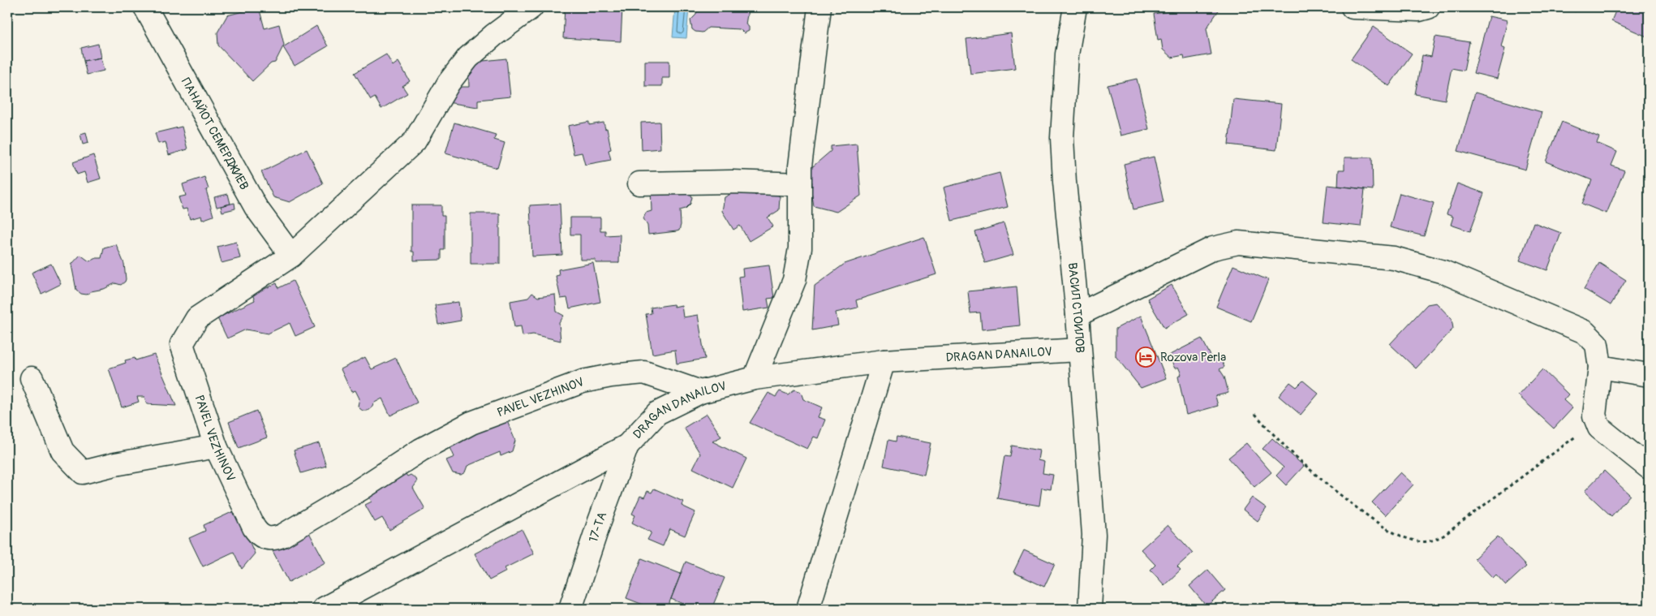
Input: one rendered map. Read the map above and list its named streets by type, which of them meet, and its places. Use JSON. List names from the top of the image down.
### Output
{
  "streets": {
    "street": [
      "ПАНАЙОТ СЕМЕРДЖИЕВ",
      "ВАСИЛ СТОИЛОВ",
      "DRAGAN DANAILOV",
      "PAVEL VEZHINOV",
      "17-ТА"
    ]
  },
  "crossings": [
    ["ПАНАЙОТ СЕМЕРДЖИЕВ", "PAVEL VEZHINOV"],
    ["ВАСИЛ СТОИЛОВ", "DRAGAN DANAILOV"],
    ["DRAGAN DANAILOV", "PAVEL VEZHINOV"],
    ["DRAGAN DANAILOV", "17-ТА"]
  ],
  "places": {
    "hotel": ["Rozova Perla"]
  }
}
